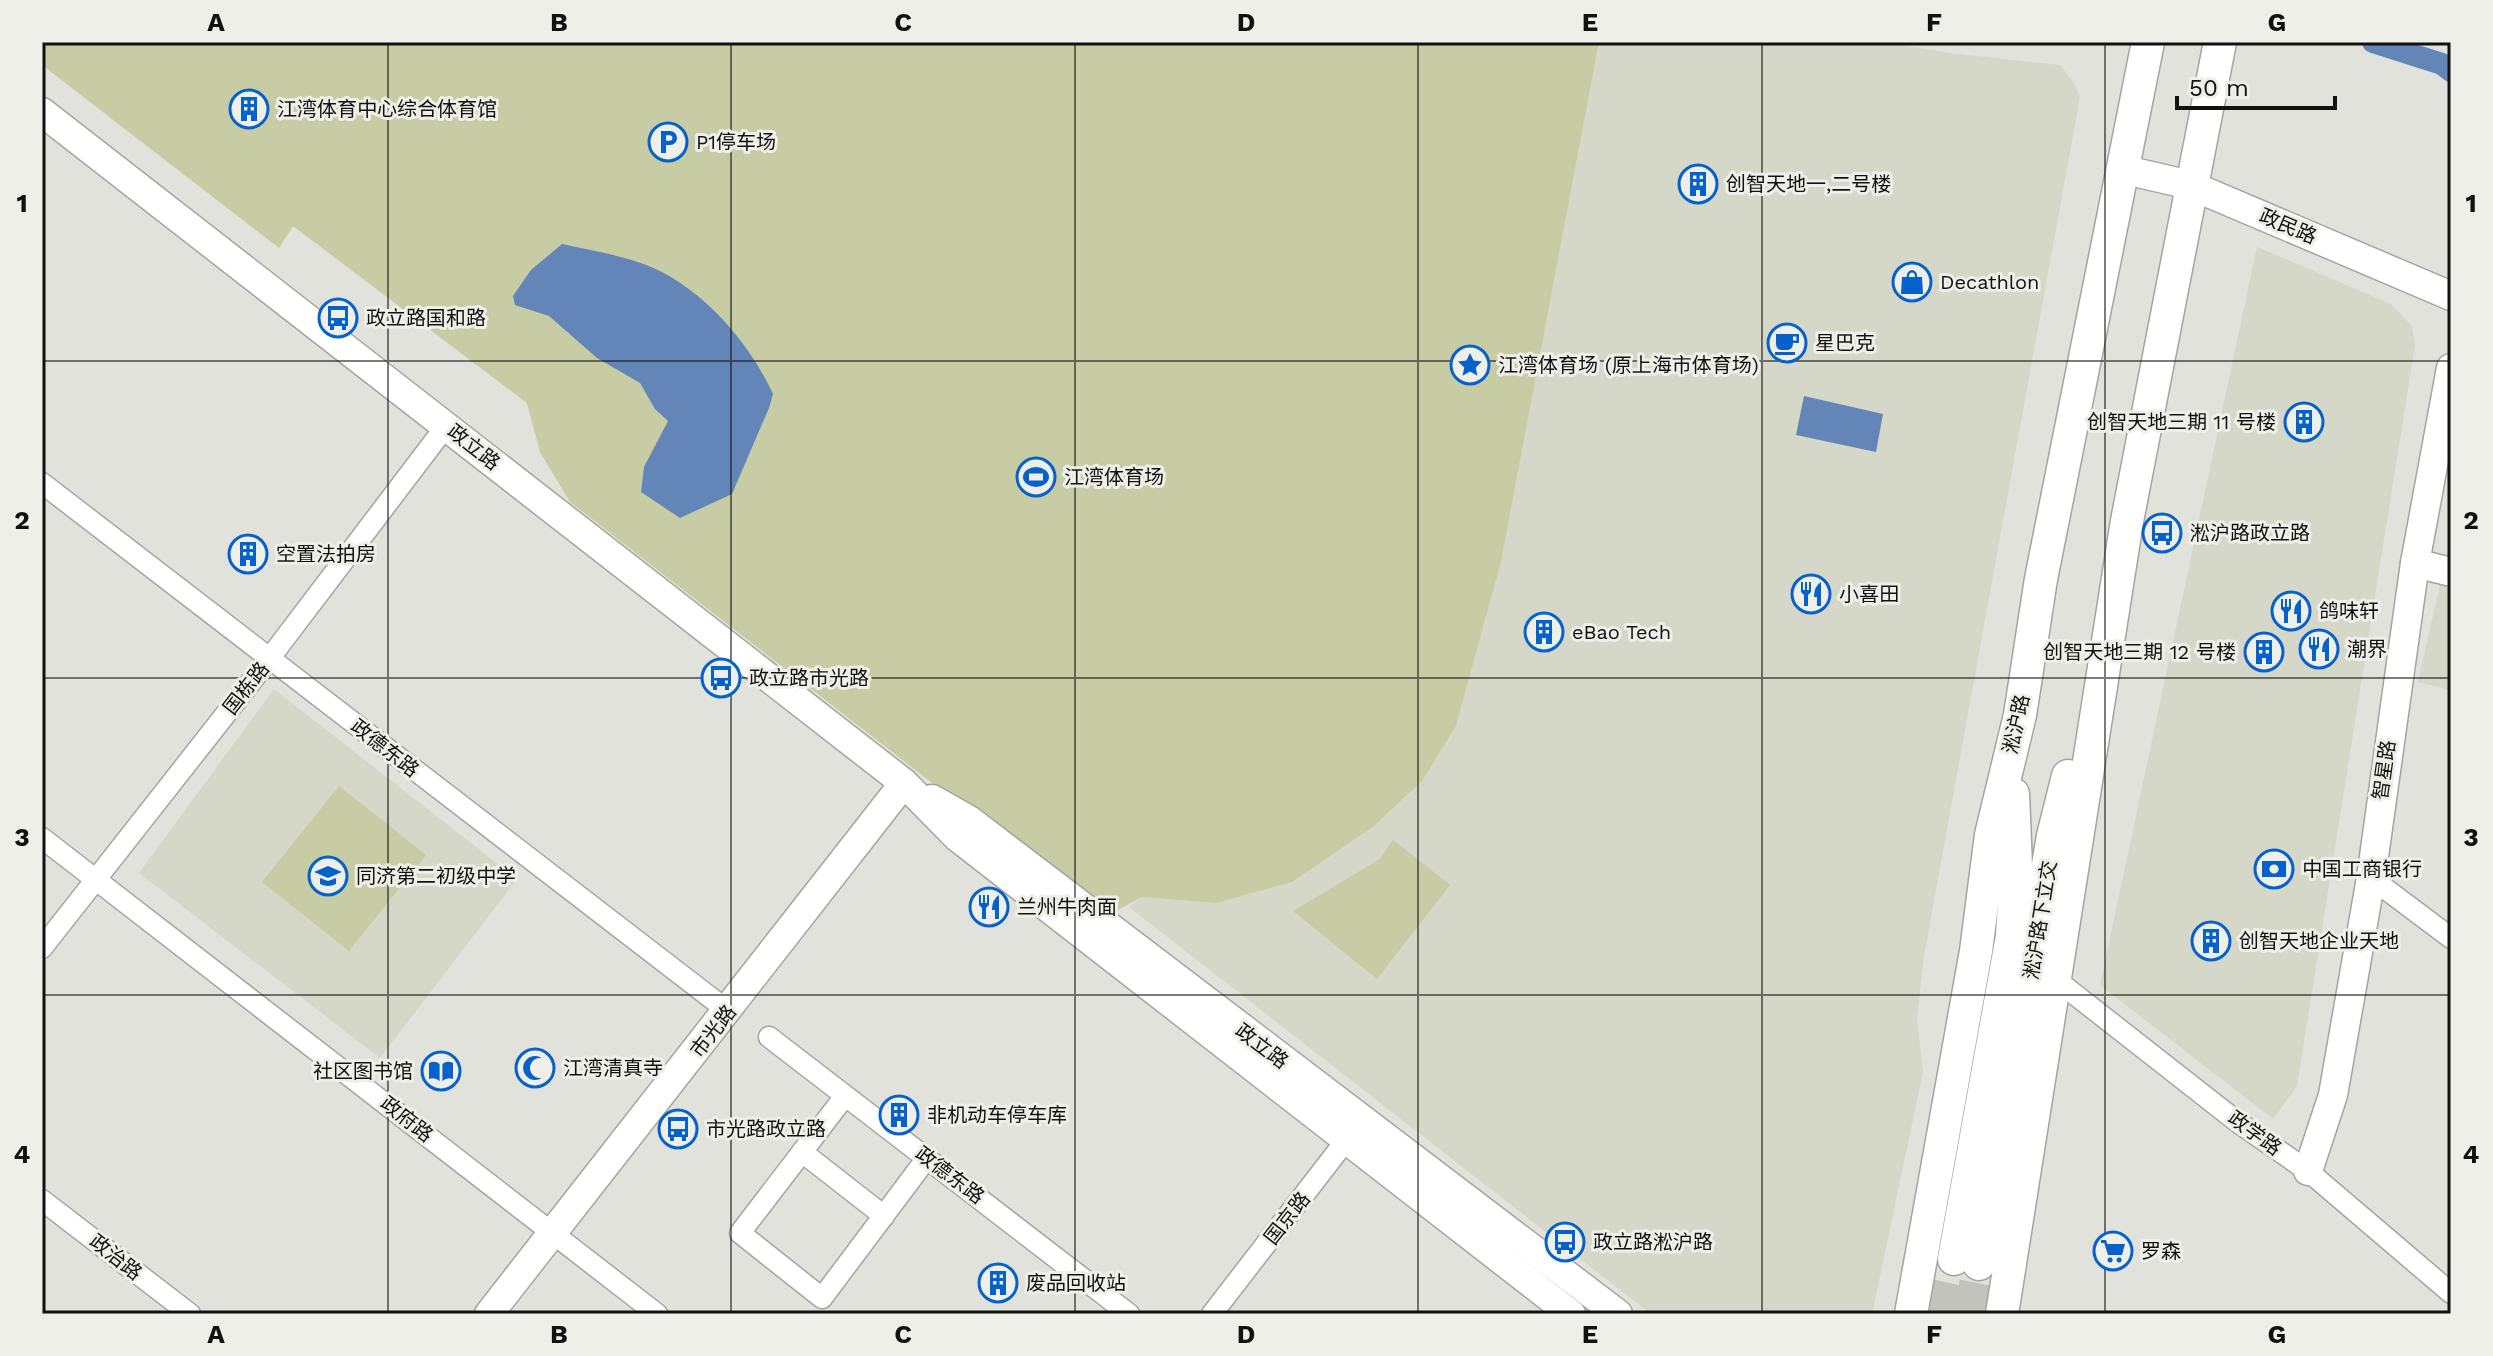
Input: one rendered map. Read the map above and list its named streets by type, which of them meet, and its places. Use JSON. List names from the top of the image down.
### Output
{
  "streets": {
    "main road": [
      "政民路",
      "政立路",
      "淞沪路",
      "智星路",
      "淞沪路下立交",
      "市光路"
    ],
    "street": [
      "国栋路",
      "政德东路",
      "政府路",
      "政学路",
      "国京路",
      "政治路"
    ]
  },
  "crossings": [
    ["政民路", "淞沪路"],
    ["政立路", "国栋路"],
    ["政立路", "市光路"],
    ["政立路", "国京路"],
    ["国栋路", "政德东路"],
    ["国栋路", "政府路"],
    ["淞沪路", "淞沪路下立交"],
    ["政德东路", "市光路"],
    ["智星路", "政学路"],
    ["市光路", "政府路"]
  ],
  "places": {
    "building": [
      "江湾体育中心综合体育馆",
      "创智天地一,二号楼",
      "创智天地三期 11 号楼",
      "空置法拍房",
      "eBao Tech",
      "创智天地三期 12 号楼",
      "创智天地企业天地",
      "非机动车停车库",
      "废品回收站"
    ],
    "parking": ["P1停车场"],
    "shop": ["Decathlon"],
    "bus stop": [
      "政立路国和路",
      "淞沪路政立路",
      "政立路市光路",
      "市光路政立路",
      "政立路淞沪路"
    ],
    "cafe": ["星巴克"],
    "place": ["江湾体育场 (原上海市体育场)"],
    "sports": ["江湾体育场"],
    "restaurant": [
      "小喜田",
      "鸽味轩",
      "潮界",
      "兰州牛肉面"
    ],
    "bank": ["中国工商银行"],
    "school or university": ["同济第二初级中学"],
    "mosque": ["江湾清真寺"],
    "library": ["社区图书馆"],
    "supermarket": ["罗森"]
  },
  "scale_bar": "50 m",
  "grid": {
    "columns": [
      "A",
      "B",
      "C",
      "D",
      "E",
      "F",
      "G"
    ],
    "rows": [
      "1",
      "2",
      "3",
      "4"
    ]
  }
}
